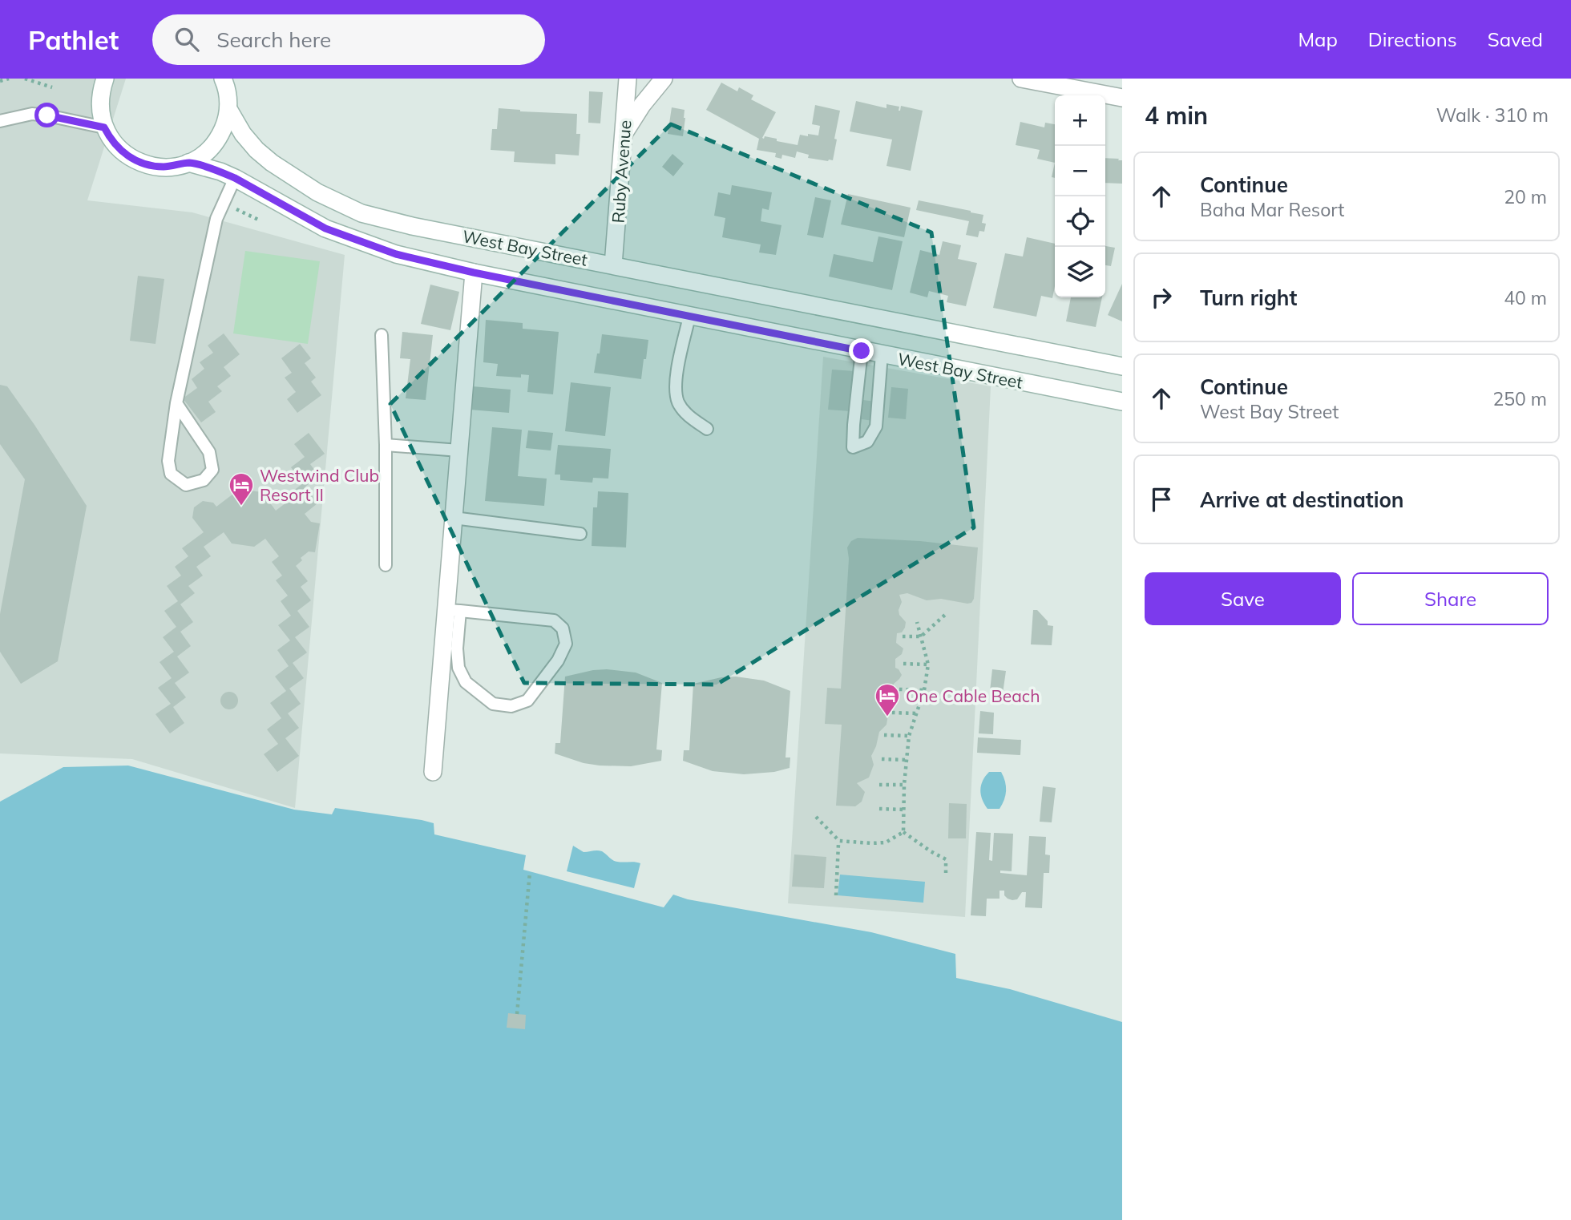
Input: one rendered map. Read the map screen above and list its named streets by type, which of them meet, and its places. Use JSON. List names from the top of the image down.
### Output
{
  "streets": {
    "main road": ["Ruby Avenue", "West Bay Street"]
  },
  "crossings": [
    ["Ruby Avenue", "West Bay Street"]
  ],
  "places": {
    "hotel": ["Westwind Club Resort II", "One Cable Beach"]
  },
  "page": {
    "header": "Pathlet",
    "search": "Search here",
    "nav": ["Map", "Directions", "Saved"],
    "heading": ["4 min", "Walk · 310 m"],
    "map_buttons": ["+", "−"],
    "list": [
      ["Continue", "Baha Mar Resort", "20 m"],
      ["Turn right", "40 m"],
      ["Continue", "West Bay Street", "250 m"],
      "Arrive at destination"
    ],
    "buttons": ["Save", "Share"]
  }
}
